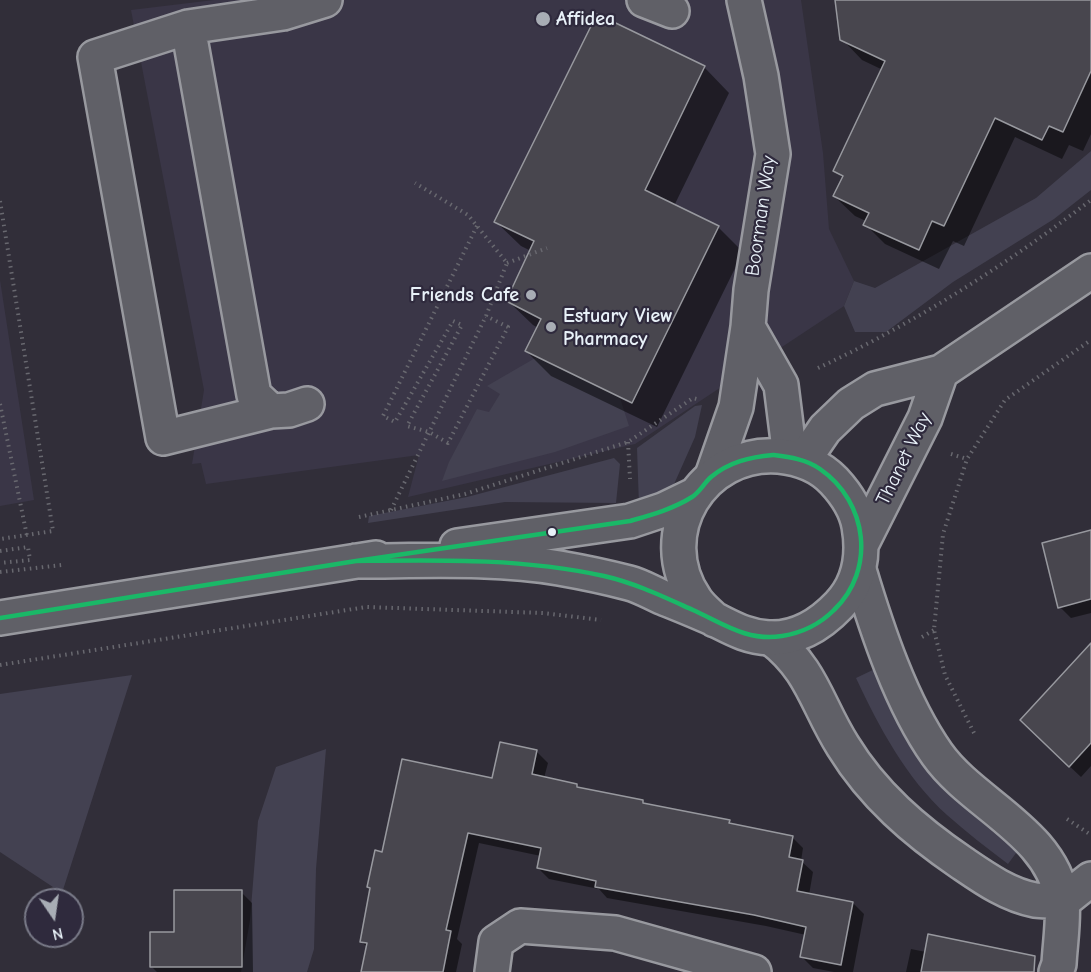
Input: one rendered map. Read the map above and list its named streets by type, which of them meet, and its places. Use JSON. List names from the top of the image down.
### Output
{
  "streets": {
    "main road": ["Boorman Way", "Thanet Way"]
  },
  "crossings": [
    ["Boorman Way", "Thanet Way"]
  ],
  "places": ["Affidea", "Friends Cafe", "Estuary View Pharmacy"],
  "north": "bottom"
}
